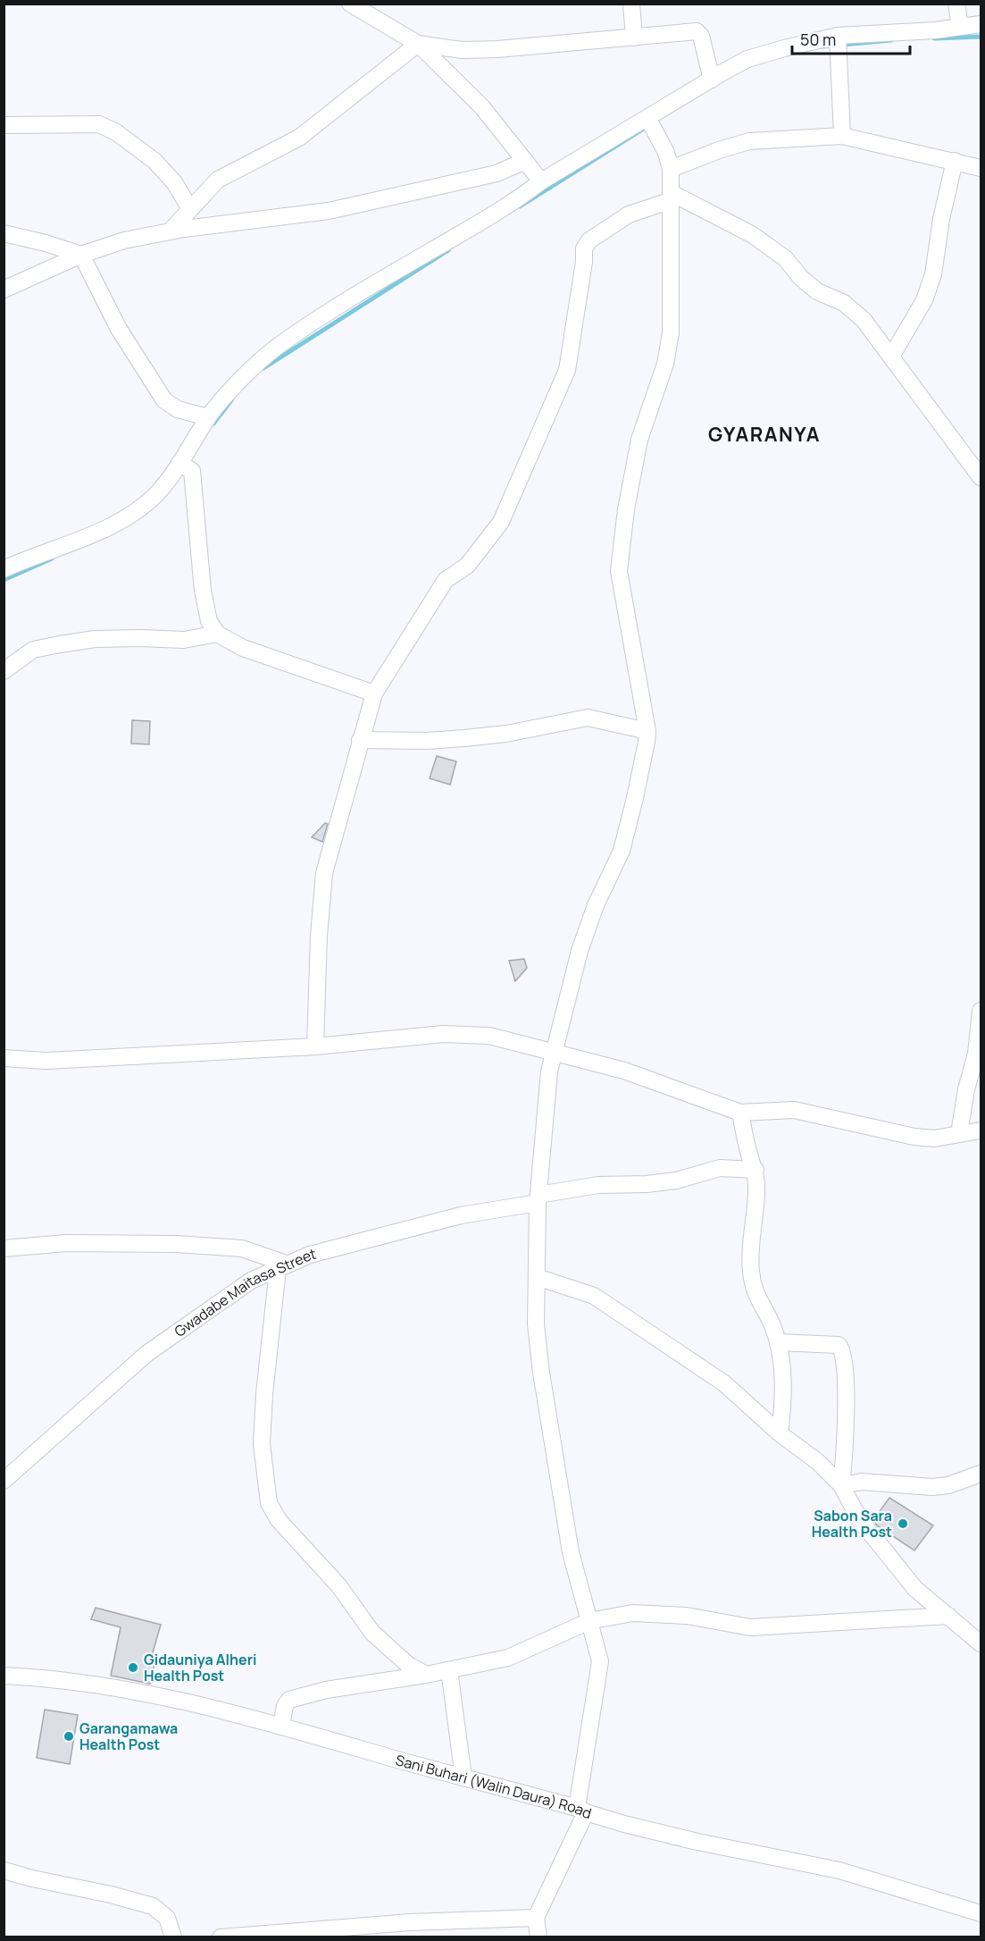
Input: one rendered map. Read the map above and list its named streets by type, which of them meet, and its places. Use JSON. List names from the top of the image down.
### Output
{
  "streets": {
    "street": ["Gwadabe Maitasa Street", "Sani Buhari (Walin Daura) Road"]
  },
  "districts": ["GYARANYA"],
  "places": ["Sabon Sara Health Post", "Gidauniya Alheri Health Post", "Garangamawa Health Post"],
  "scale_bar": "50 m"
}
